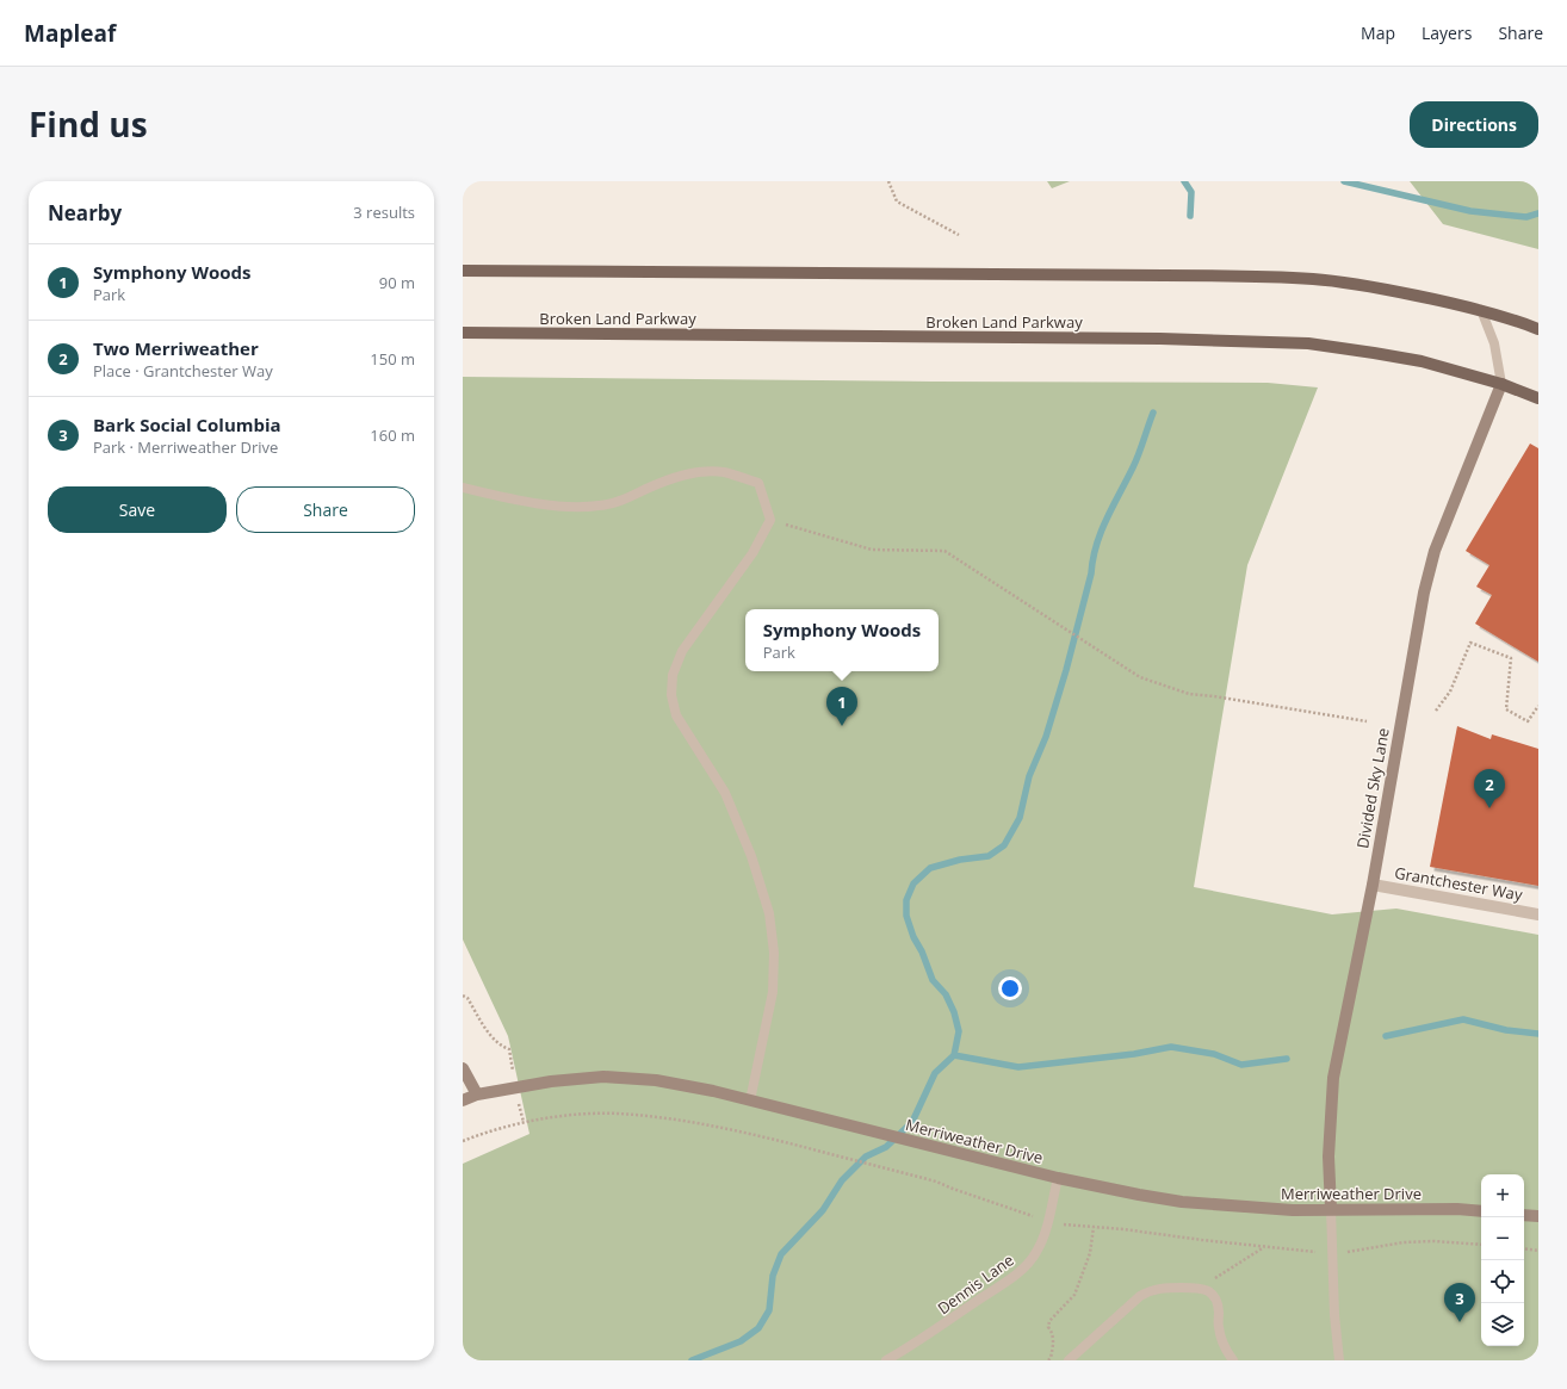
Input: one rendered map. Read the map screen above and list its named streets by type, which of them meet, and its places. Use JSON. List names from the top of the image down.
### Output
{
  "streets": {
    "main road": ["Broken Land Parkway"],
    "street": ["Divided Sky Lane", "Grantchester Way", "Merriweather Drive"],
    "lane": ["Dennis Lane"]
  },
  "crossings": [
    ["Broken Land Parkway", "Divided Sky Lane"],
    ["Divided Sky Lane", "Grantchester Way"],
    ["Divided Sky Lane", "Merriweather Drive"],
    ["Merriweather Drive", "Dennis Lane"]
  ],
  "page": {
    "header": "Mapleaf",
    "nav": ["Map", "Layers", "Share"],
    "title": "Find us",
    "buttons": [
      "Directions",
      ["Save", "Share"]
    ],
    "heading": ["Nearby", "3 results"],
    "list": [
      {
        "mark": "1",
        "name": "Symphony Woods",
        "note": "Park",
        "value": "90 m"
      },
      {
        "mark": "2",
        "name": "Two Merriweather",
        "note": "Place · Grantchester Way",
        "value": "150 m"
      },
      {
        "mark": "3",
        "name": "Bark Social Columbia",
        "note": "Park · Merriweather Drive",
        "value": "160 m"
      }
    ],
    "popup": ["Symphony Woods", "Park"],
    "pins": ["1", "2", "3"],
    "map_buttons": ["+", "−"]
  }
}
